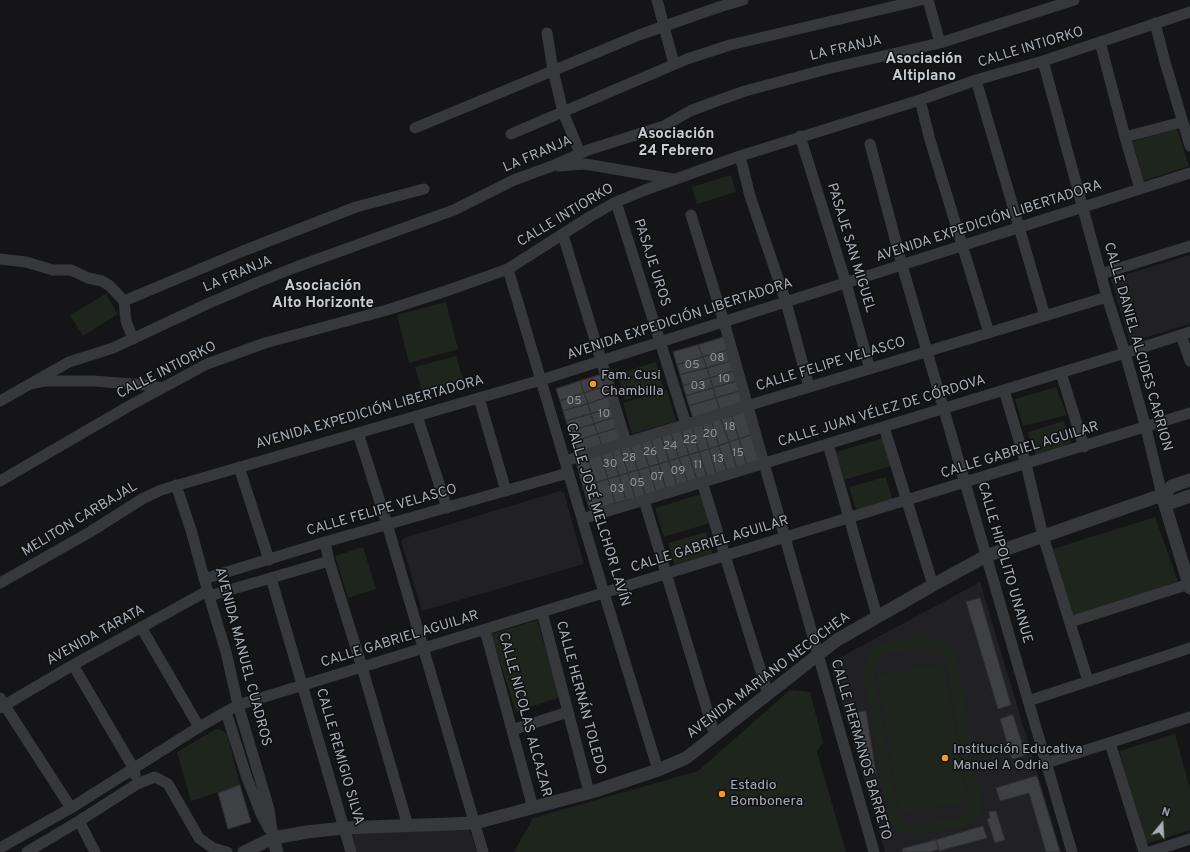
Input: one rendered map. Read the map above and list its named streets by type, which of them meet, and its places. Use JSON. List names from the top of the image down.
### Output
{
  "streets": {
    "street": [
      "CALLE INTIORKO",
      "LA FRANJA",
      "AVENIDA EXPEDICIÓN LIBERTADORA",
      "PASAJE SAN MIGUEL",
      "PASAJE UROS",
      "CALLE DANIEL ALCIDES CARRION",
      "CALLE FELIPE VELASCO",
      "CALLE JUAN VÉLEZ DE CÓRDOVA",
      "CALLE GABRIEL AGUILAR",
      "CALLE JOSÉ MELCHOR LAVÍN",
      "MELITON CARBAJAL",
      "CALLE HIPOLITO UNANUE",
      "AVENIDA TARATA",
      "AVENIDA MANUEL CUADROS",
      "AVENIDA MARIANO NECOCHEA",
      "CALLE HERNÁN TOLEDO",
      "CALLE NICOLAS ALCAZAR",
      "CALLE HERMANOS BARRETO",
      "CALLE REMIGIO SILVA"
    ]
  },
  "crossings": [
    ["CALLE INTIORKO", "LA FRANJA"],
    ["CALLE INTIORKO", "PASAJE SAN MIGUEL"],
    ["CALLE INTIORKO", "PASAJE UROS"],
    ["CALLE INTIORKO", "CALLE DANIEL ALCIDES CARRION"],
    ["CALLE INTIORKO", "CALLE JOSÉ MELCHOR LAVÍN"],
    ["AVENIDA EXPEDICIÓN LIBERTADORA", "PASAJE SAN MIGUEL"],
    ["AVENIDA EXPEDICIÓN LIBERTADORA", "PASAJE UROS"],
    ["AVENIDA EXPEDICIÓN LIBERTADORA", "CALLE DANIEL ALCIDES CARRION"],
    ["AVENIDA EXPEDICIÓN LIBERTADORA", "CALLE JOSÉ MELCHOR LAVÍN"],
    ["AVENIDA EXPEDICIÓN LIBERTADORA", "MELITON CARBAJAL"],
    ["AVENIDA EXPEDICIÓN LIBERTADORA", "CALLE HIPOLITO UNANUE"],
    ["AVENIDA EXPEDICIÓN LIBERTADORA", "AVENIDA MANUEL CUADROS"],
    ["AVENIDA EXPEDICIÓN LIBERTADORA", "CALLE HERMANOS BARRETO"],
    ["PASAJE SAN MIGUEL", "CALLE FELIPE VELASCO"],
    ["PASAJE UROS", "CALLE FELIPE VELASCO"],
    ["CALLE DANIEL ALCIDES CARRION", "CALLE FELIPE VELASCO"],
    ["CALLE DANIEL ALCIDES CARRION", "CALLE JUAN VÉLEZ DE CÓRDOVA"],
    ["CALLE DANIEL ALCIDES CARRION", "CALLE GABRIEL AGUILAR"],
    ["CALLE DANIEL ALCIDES CARRION", "AVENIDA MARIANO NECOCHEA"],
    ["CALLE FELIPE VELASCO", "CALLE JOSÉ MELCHOR LAVÍN"],
    ["CALLE FELIPE VELASCO", "CALLE HIPOLITO UNANUE"],
    ["CALLE FELIPE VELASCO", "AVENIDA MANUEL CUADROS"],
    ["CALLE FELIPE VELASCO", "CALLE HERMANOS BARRETO"],
    ["CALLE JUAN VÉLEZ DE CÓRDOVA", "CALLE JOSÉ MELCHOR LAVÍN"],
    ["CALLE JUAN VÉLEZ DE CÓRDOVA", "CALLE HIPOLITO UNANUE"],
    ["CALLE JUAN VÉLEZ DE CÓRDOVA", "CALLE HERMANOS BARRETO"],
    ["CALLE GABRIEL AGUILAR", "CALLE JOSÉ MELCHOR LAVÍN"],
    ["CALLE GABRIEL AGUILAR", "CALLE HIPOLITO UNANUE"],
    ["CALLE GABRIEL AGUILAR", "AVENIDA MANUEL CUADROS"],
    ["CALLE GABRIEL AGUILAR", "CALLE HERNÁN TOLEDO"],
    ["CALLE GABRIEL AGUILAR", "CALLE NICOLAS ALCAZAR"],
    ["CALLE GABRIEL AGUILAR", "CALLE HERMANOS BARRETO"],
    ["CALLE GABRIEL AGUILAR", "CALLE REMIGIO SILVA"],
    ["CALLE JOSÉ MELCHOR LAVÍN", "AVENIDA MARIANO NECOCHEA"],
    ["MELITON CARBAJAL", "AVENIDA MANUEL CUADROS"],
    ["CALLE HIPOLITO UNANUE", "AVENIDA MARIANO NECOCHEA"],
    ["AVENIDA TARATA", "AVENIDA MANUEL CUADROS"],
    ["AVENIDA MANUEL CUADROS", "AVENIDA MARIANO NECOCHEA"],
    ["AVENIDA MARIANO NECOCHEA", "CALLE HERNÁN TOLEDO"],
    ["AVENIDA MARIANO NECOCHEA", "CALLE NICOLAS ALCAZAR"],
    ["AVENIDA MARIANO NECOCHEA", "CALLE HERMANOS BARRETO"],
    ["AVENIDA MARIANO NECOCHEA", "CALLE REMIGIO SILVA"]
  ],
  "districts": ["Asociación Altiplano", "Asociación 24 Febrero", "Asociación Alto Horizonte"],
  "places": ["Fam. Cusi Chambilla", "Institución Educativa Manuel A Odria", "Estadio Bombonera"],
  "house_numbers": [
    "08",
    "05",
    "10",
    "03",
    "05",
    "10",
    "18",
    "20",
    "22",
    "24",
    "26",
    "15",
    "28",
    "13",
    "30",
    "11",
    "09",
    "07",
    "05",
    "03"
  ],
  "north": "top"
}
